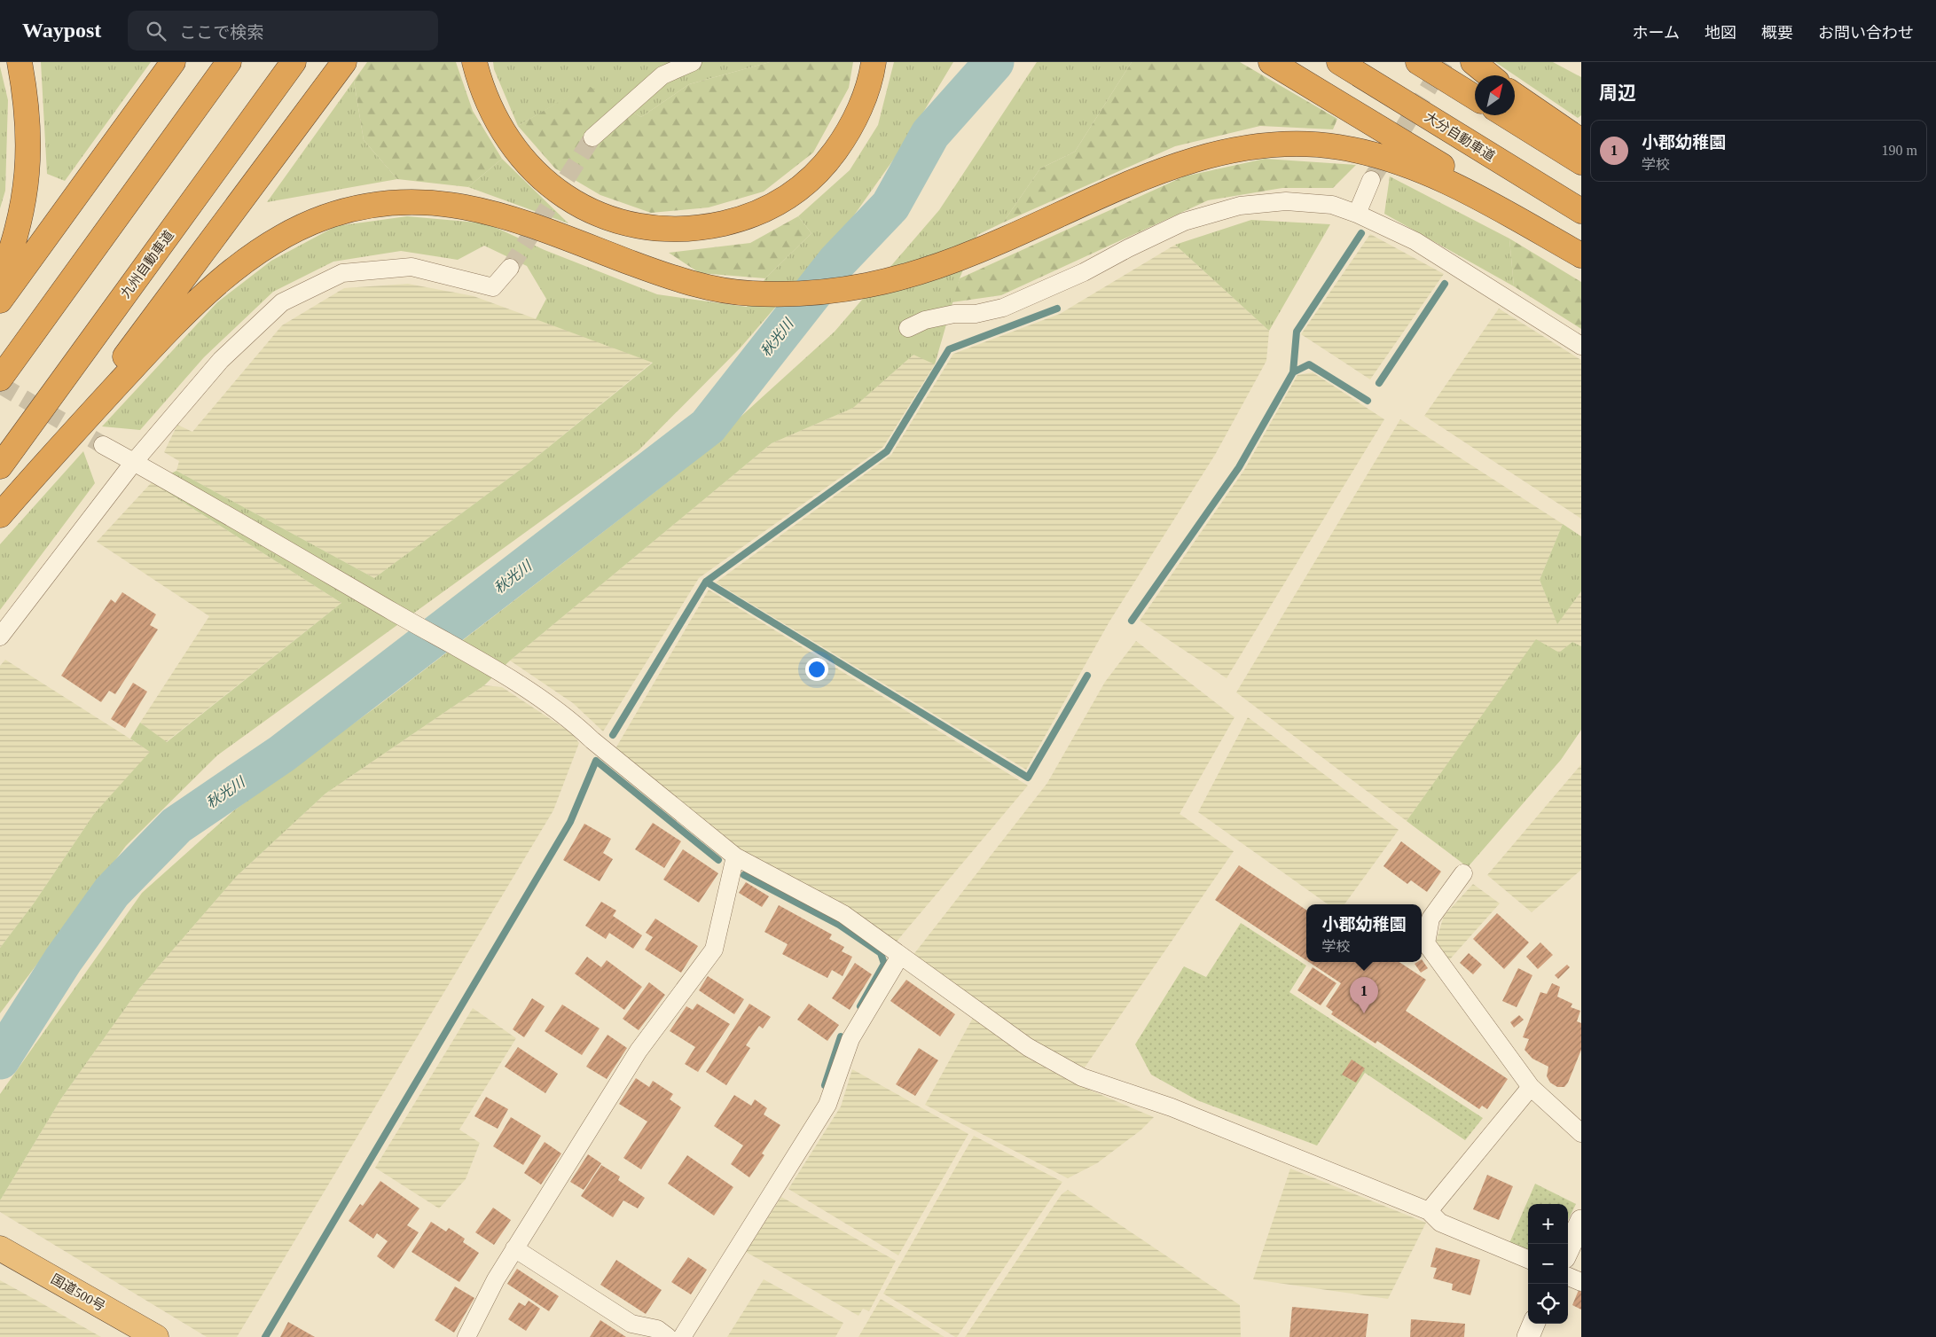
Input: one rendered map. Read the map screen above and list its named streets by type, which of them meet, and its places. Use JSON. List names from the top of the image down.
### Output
{
  "streets": {
    "highway": ["大分自動車道", "九州自動車道", "国道500号"]
  },
  "water": ["秋光川"],
  "north": "top right",
  "page": {
    "header": "Waypost",
    "search": "ここで検索",
    "nav": [
      "ホーム",
      "地図",
      "概要",
      "お問い合わせ"
    ],
    "heading": "周辺",
    "list": [
      {
        "mark": "1",
        "name": "小郡幼稚園",
        "note": "学校",
        "value": "190 m"
      }
    ],
    "popup": ["小郡幼稚園", "学校"],
    "pins": "1",
    "map_buttons": ["+", "−"]
  }
}
